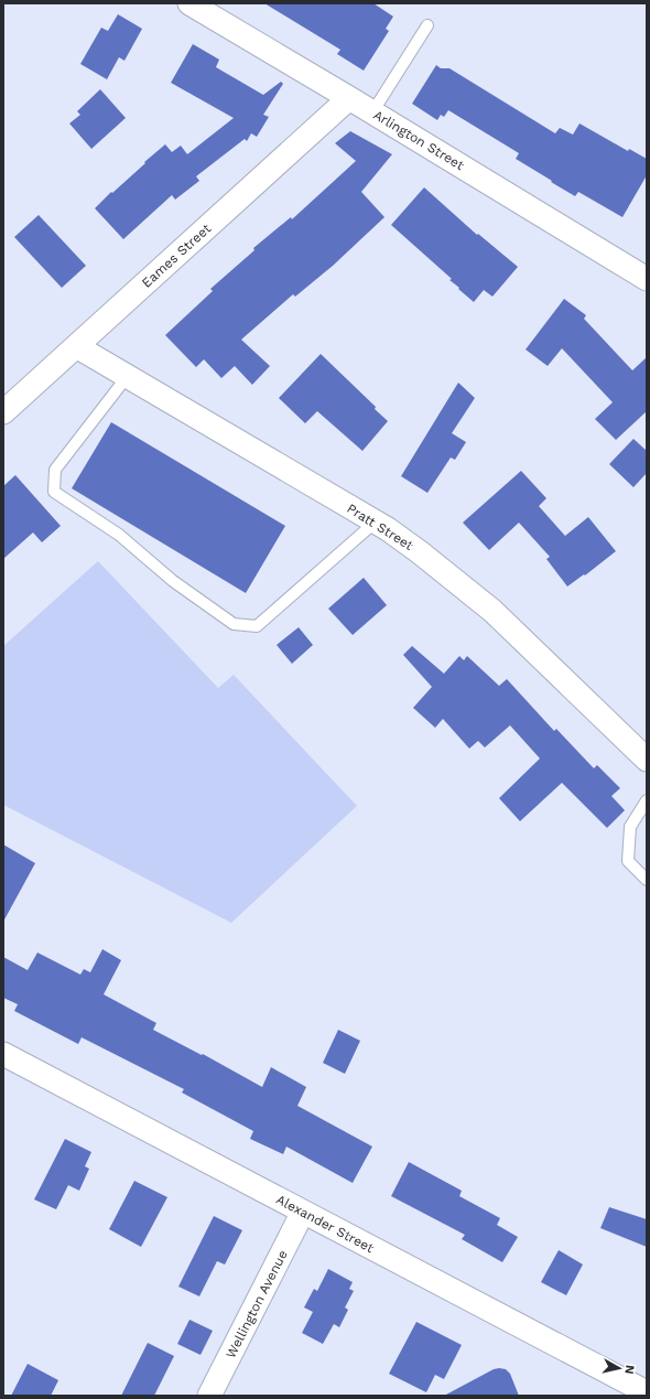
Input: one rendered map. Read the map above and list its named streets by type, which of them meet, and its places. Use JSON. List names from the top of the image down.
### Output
{
  "streets": {
    "street": [
      "Arlington Street",
      "Eames Street",
      "Pratt Street",
      "Alexander Street",
      "Wellington Avenue"
    ]
  },
  "crossings": [
    ["Arlington Street", "Eames Street"],
    ["Eames Street", "Pratt Street"],
    ["Alexander Street", "Wellington Avenue"]
  ],
  "north": "right"
}
